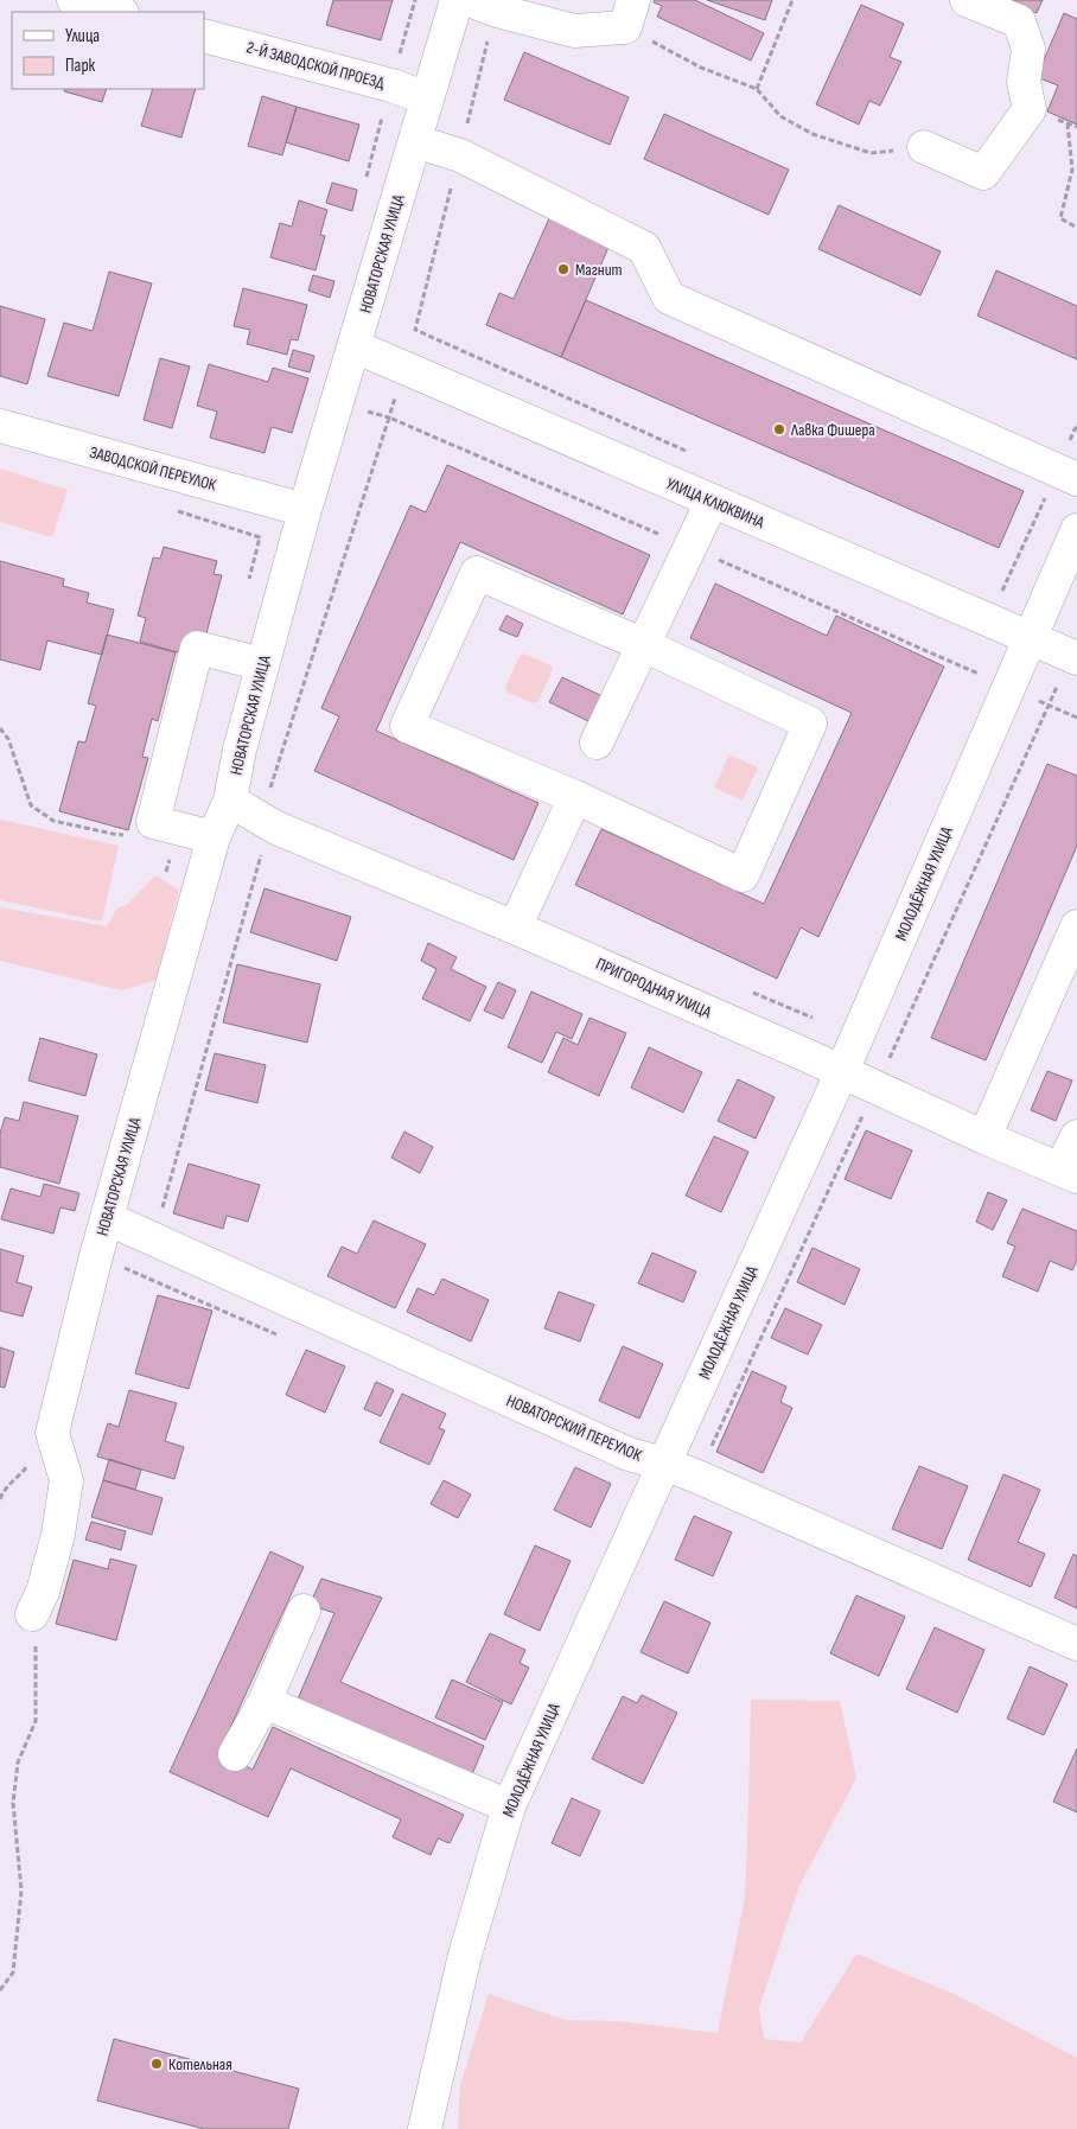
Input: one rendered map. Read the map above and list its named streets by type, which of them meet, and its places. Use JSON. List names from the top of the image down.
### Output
{
  "streets": {
    "street": [
      "2-Й ЗАВОДСКОЙ ПРОЕЗД",
      "НОВАТОРСКАЯ УЛИЦА",
      "ЗАВОДСКОЙ ПЕРЕУЛОК",
      "УЛИЦА КЛЮКВИНА",
      "МОЛОДЁЖНАЯ УЛИЦА",
      "ПРИГОРОДНАЯ УЛИЦА",
      "НОВАТОРСКИЙ ПЕРЕУЛОК"
    ]
  },
  "crossings": [
    ["2-Й ЗАВОДСКОЙ ПРОЕЗД", "НОВАТОРСКАЯ УЛИЦА"],
    ["НОВАТОРСКАЯ УЛИЦА", "ЗАВОДСКОЙ ПЕРЕУЛОК"],
    ["НОВАТОРСКАЯ УЛИЦА", "УЛИЦА КЛЮКВИНА"],
    ["НОВАТОРСКАЯ УЛИЦА", "ПРИГОРОДНАЯ УЛИЦА"],
    ["НОВАТОРСКАЯ УЛИЦА", "НОВАТОРСКИЙ ПЕРЕУЛОК"],
    ["УЛИЦА КЛЮКВИНА", "МОЛОДЁЖНАЯ УЛИЦА"],
    ["МОЛОДЁЖНАЯ УЛИЦА", "ПРИГОРОДНАЯ УЛИЦА"],
    ["МОЛОДЁЖНАЯ УЛИЦА", "НОВАТОРСКИЙ ПЕРЕУЛОК"]
  ],
  "places": ["Магнит", "Лавка Фишера", "Котельная"],
  "legend": ["Улица", "Парк"]
}
